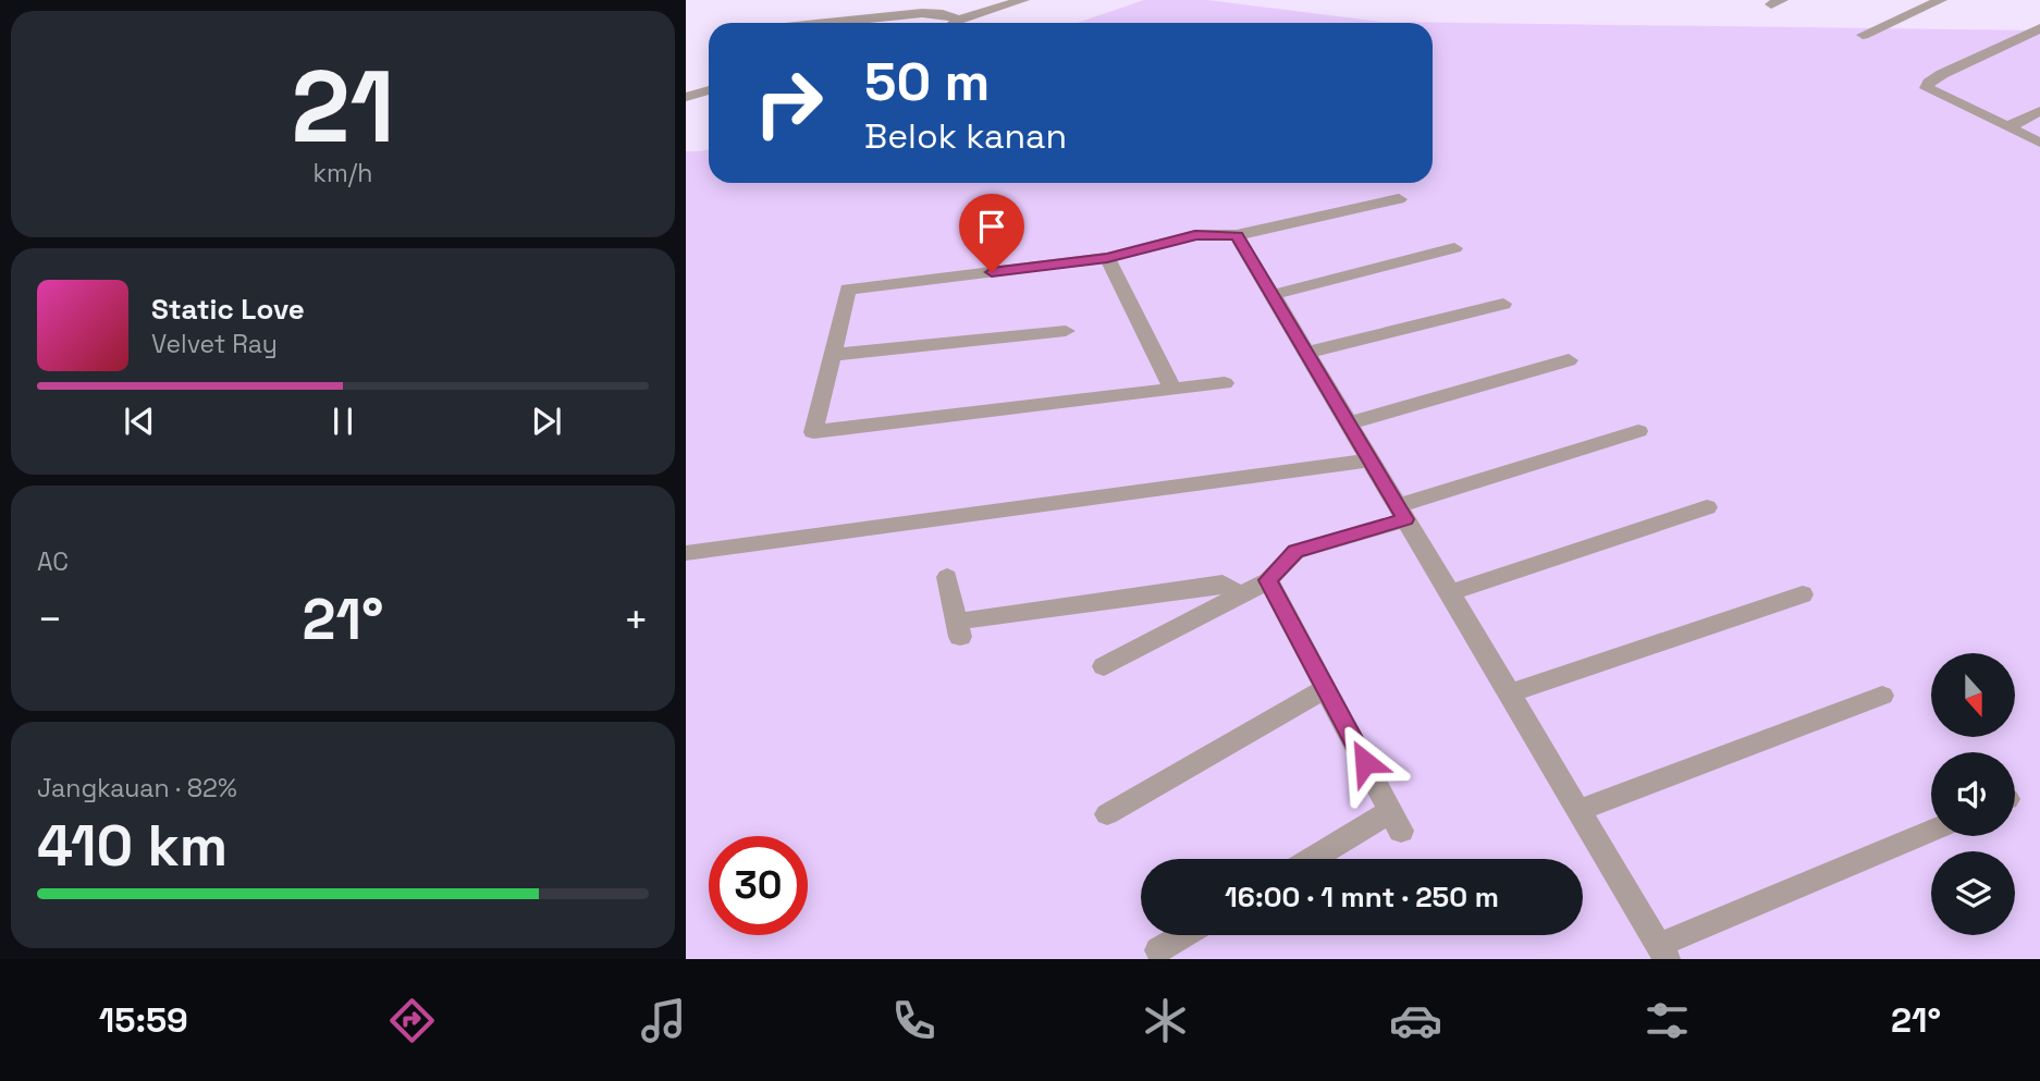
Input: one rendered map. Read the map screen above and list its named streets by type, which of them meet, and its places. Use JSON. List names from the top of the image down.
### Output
{
  "north": "bottom",
  "page": {
    "tile": [
      ["21", "km/h"],
      "AC",
      ["Jangkauan · 82%", "410 km"]
    ],
    "turn": ["50 m", "Belok kanan"],
    "song": ["Static Love", "Velvet Ray"],
    "heat": ["−", "21°", "+"],
    "limit": "30",
    "trip": "16:00 · 1 mnt · 250 m",
    "tabs": ["15:59", "21°"]
  }
}
